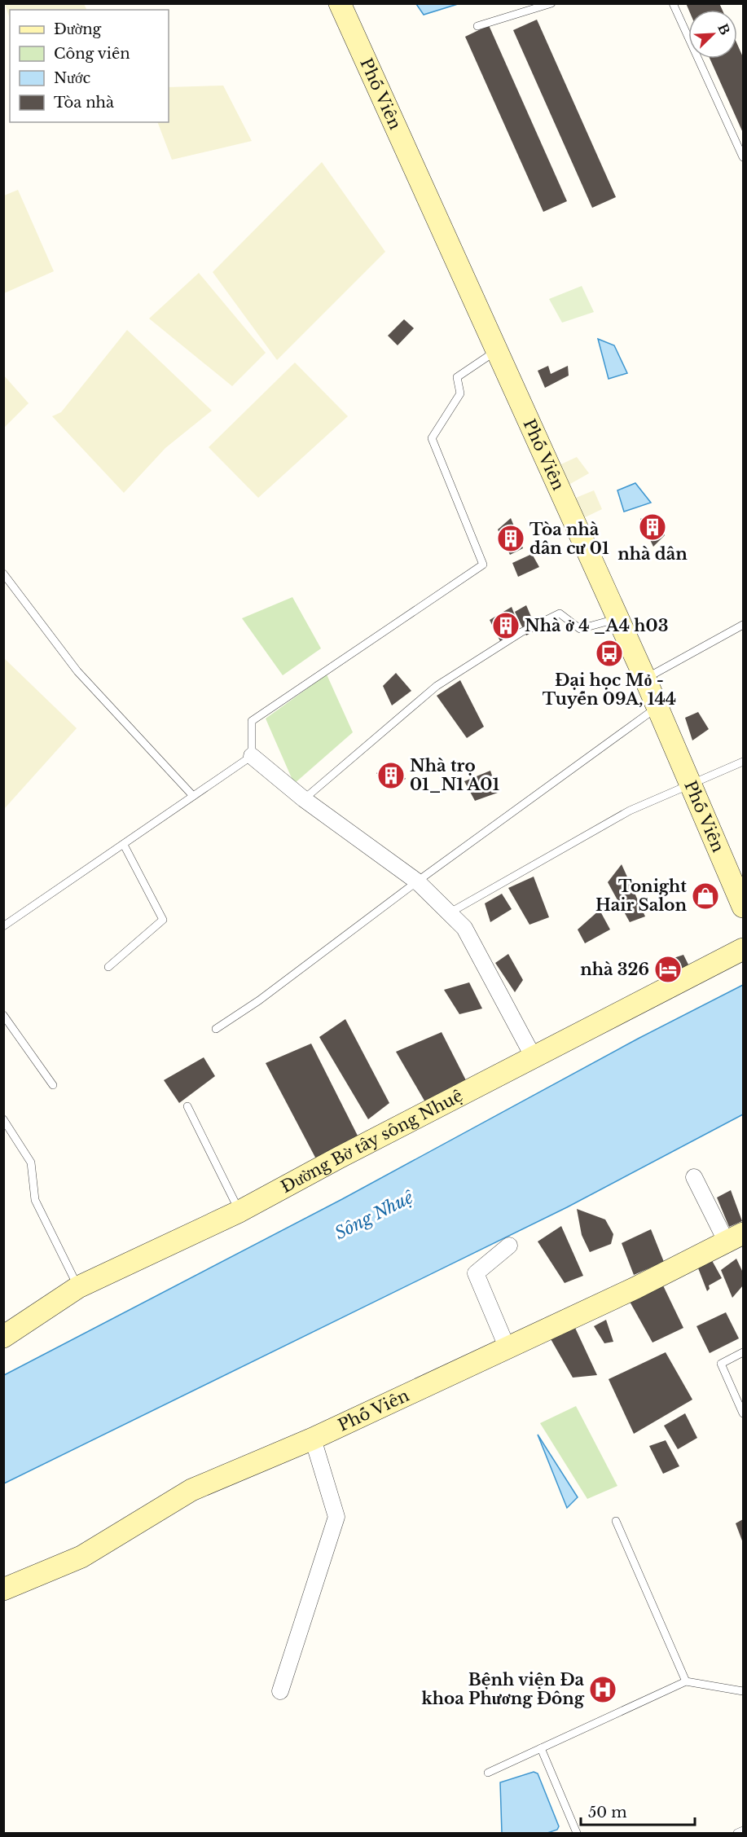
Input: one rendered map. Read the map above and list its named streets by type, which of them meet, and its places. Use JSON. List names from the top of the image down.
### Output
{
  "streets": {
    "street": ["Phố Viên", "Đường Bờ tây sông Nhuệ"]
  },
  "water": ["Sông Nhuệ"],
  "places": {
    "building": [
      "nhà dân",
      "Tòa nhà dân cư 01",
      "Nhà ở 4 _A4 h03",
      "Nhà trọ 01_N1 A01"
    ],
    "bus stop": ["Đại học Mỏ - Tuyến 09A, 144"],
    "shop": ["Tonight Hair Salon"],
    "hotel": ["nhà 326"],
    "hospital": ["Bệnh viện Đa khoa Phương Đông"]
  },
  "legend": [
    "Đường",
    "Công viên",
    "Nước",
    "Tòa nhà"
  ],
  "scale_bar": "50 m",
  "north": "top right"
}
